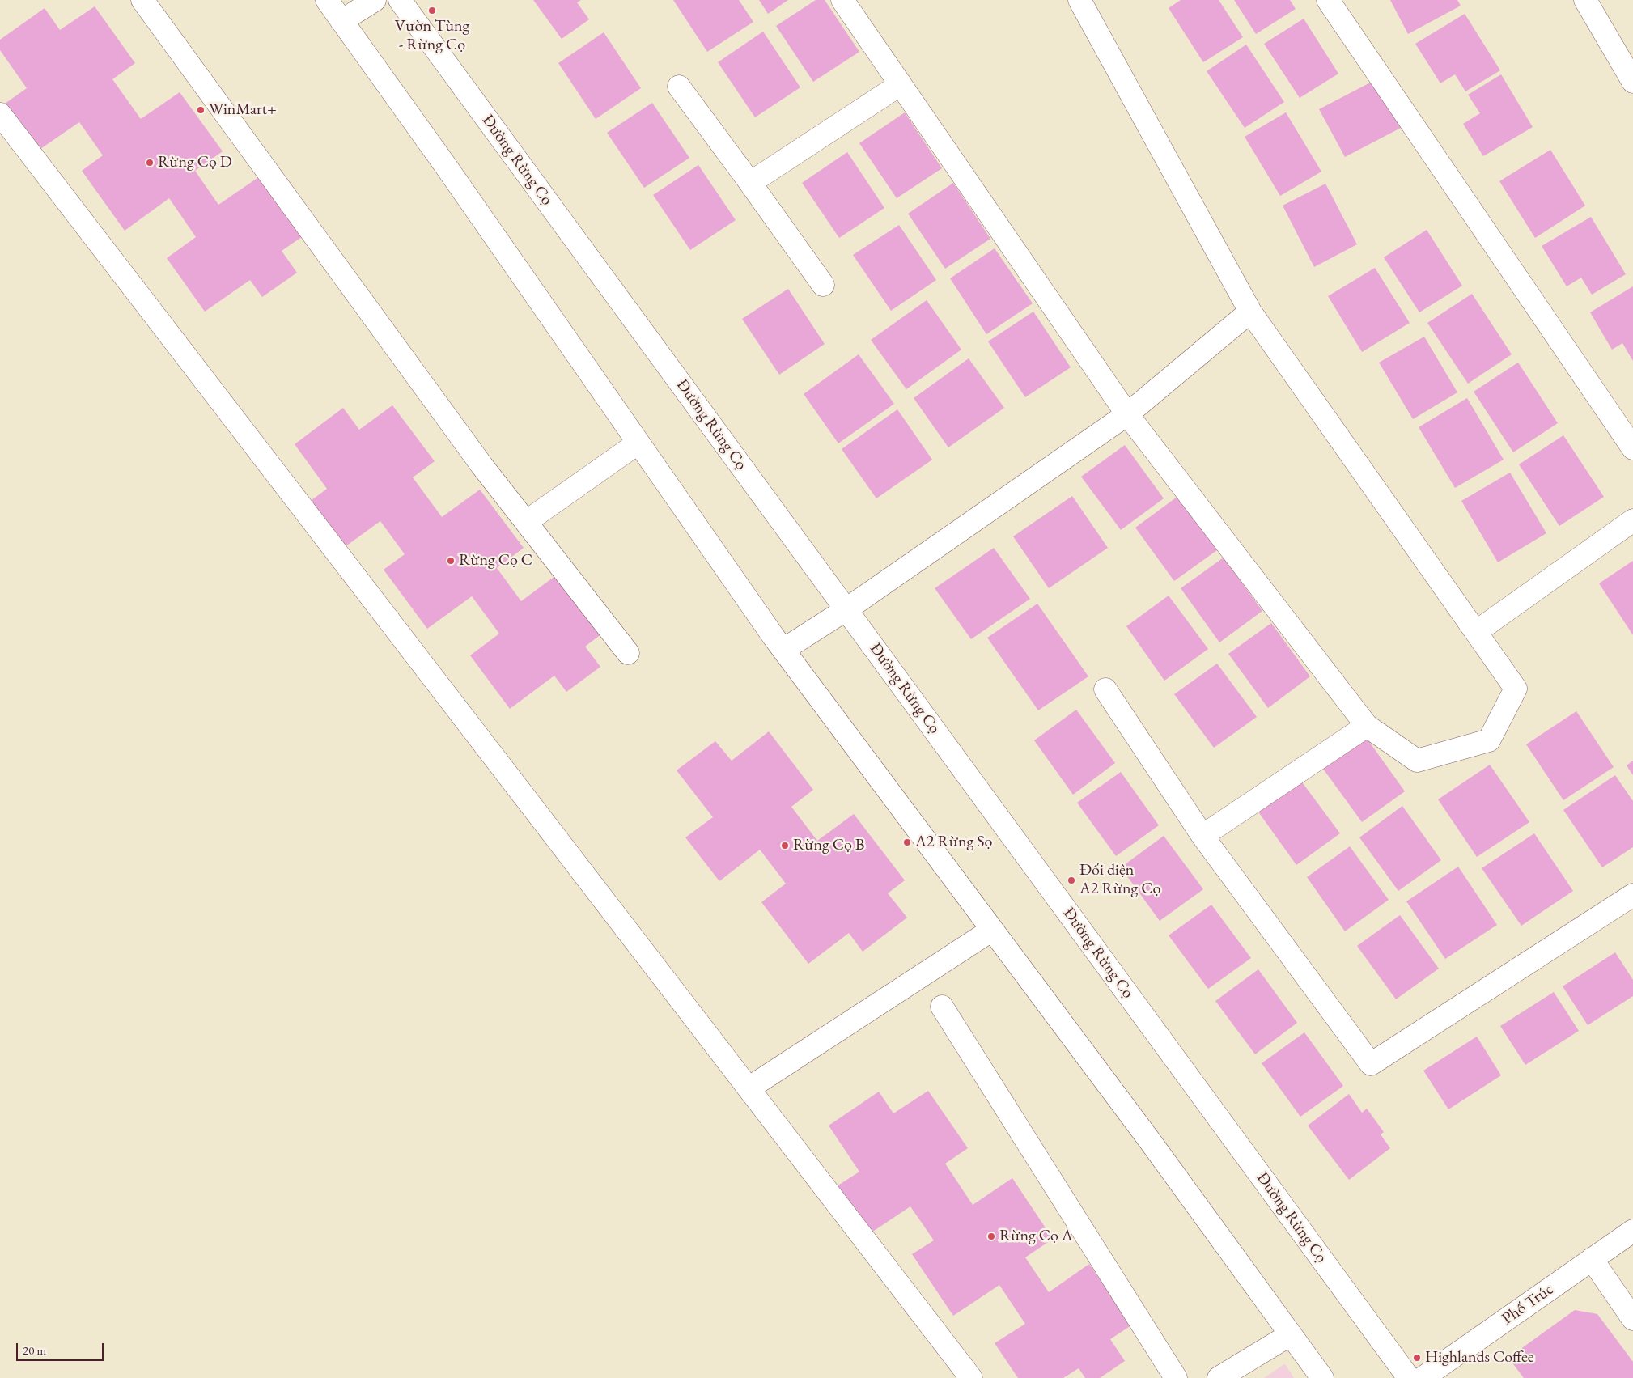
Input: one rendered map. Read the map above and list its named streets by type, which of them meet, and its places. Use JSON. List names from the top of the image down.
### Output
{
  "streets": {
    "street": ["Đường Rừng Cọ", "Phố Trúc"]
  },
  "places": [
    "Vườn Tùng - Rừng Cọ",
    "WinMart+",
    "Rừng Cọ D",
    "Rừng Cọ C",
    "A2 Rừng Sọ",
    "Rừng Cọ B",
    "Đối diện A2 Rừng Cọ",
    "Rừng Cọ A",
    "Highlands Coffee"
  ],
  "scale_bar": "20 m"
}
